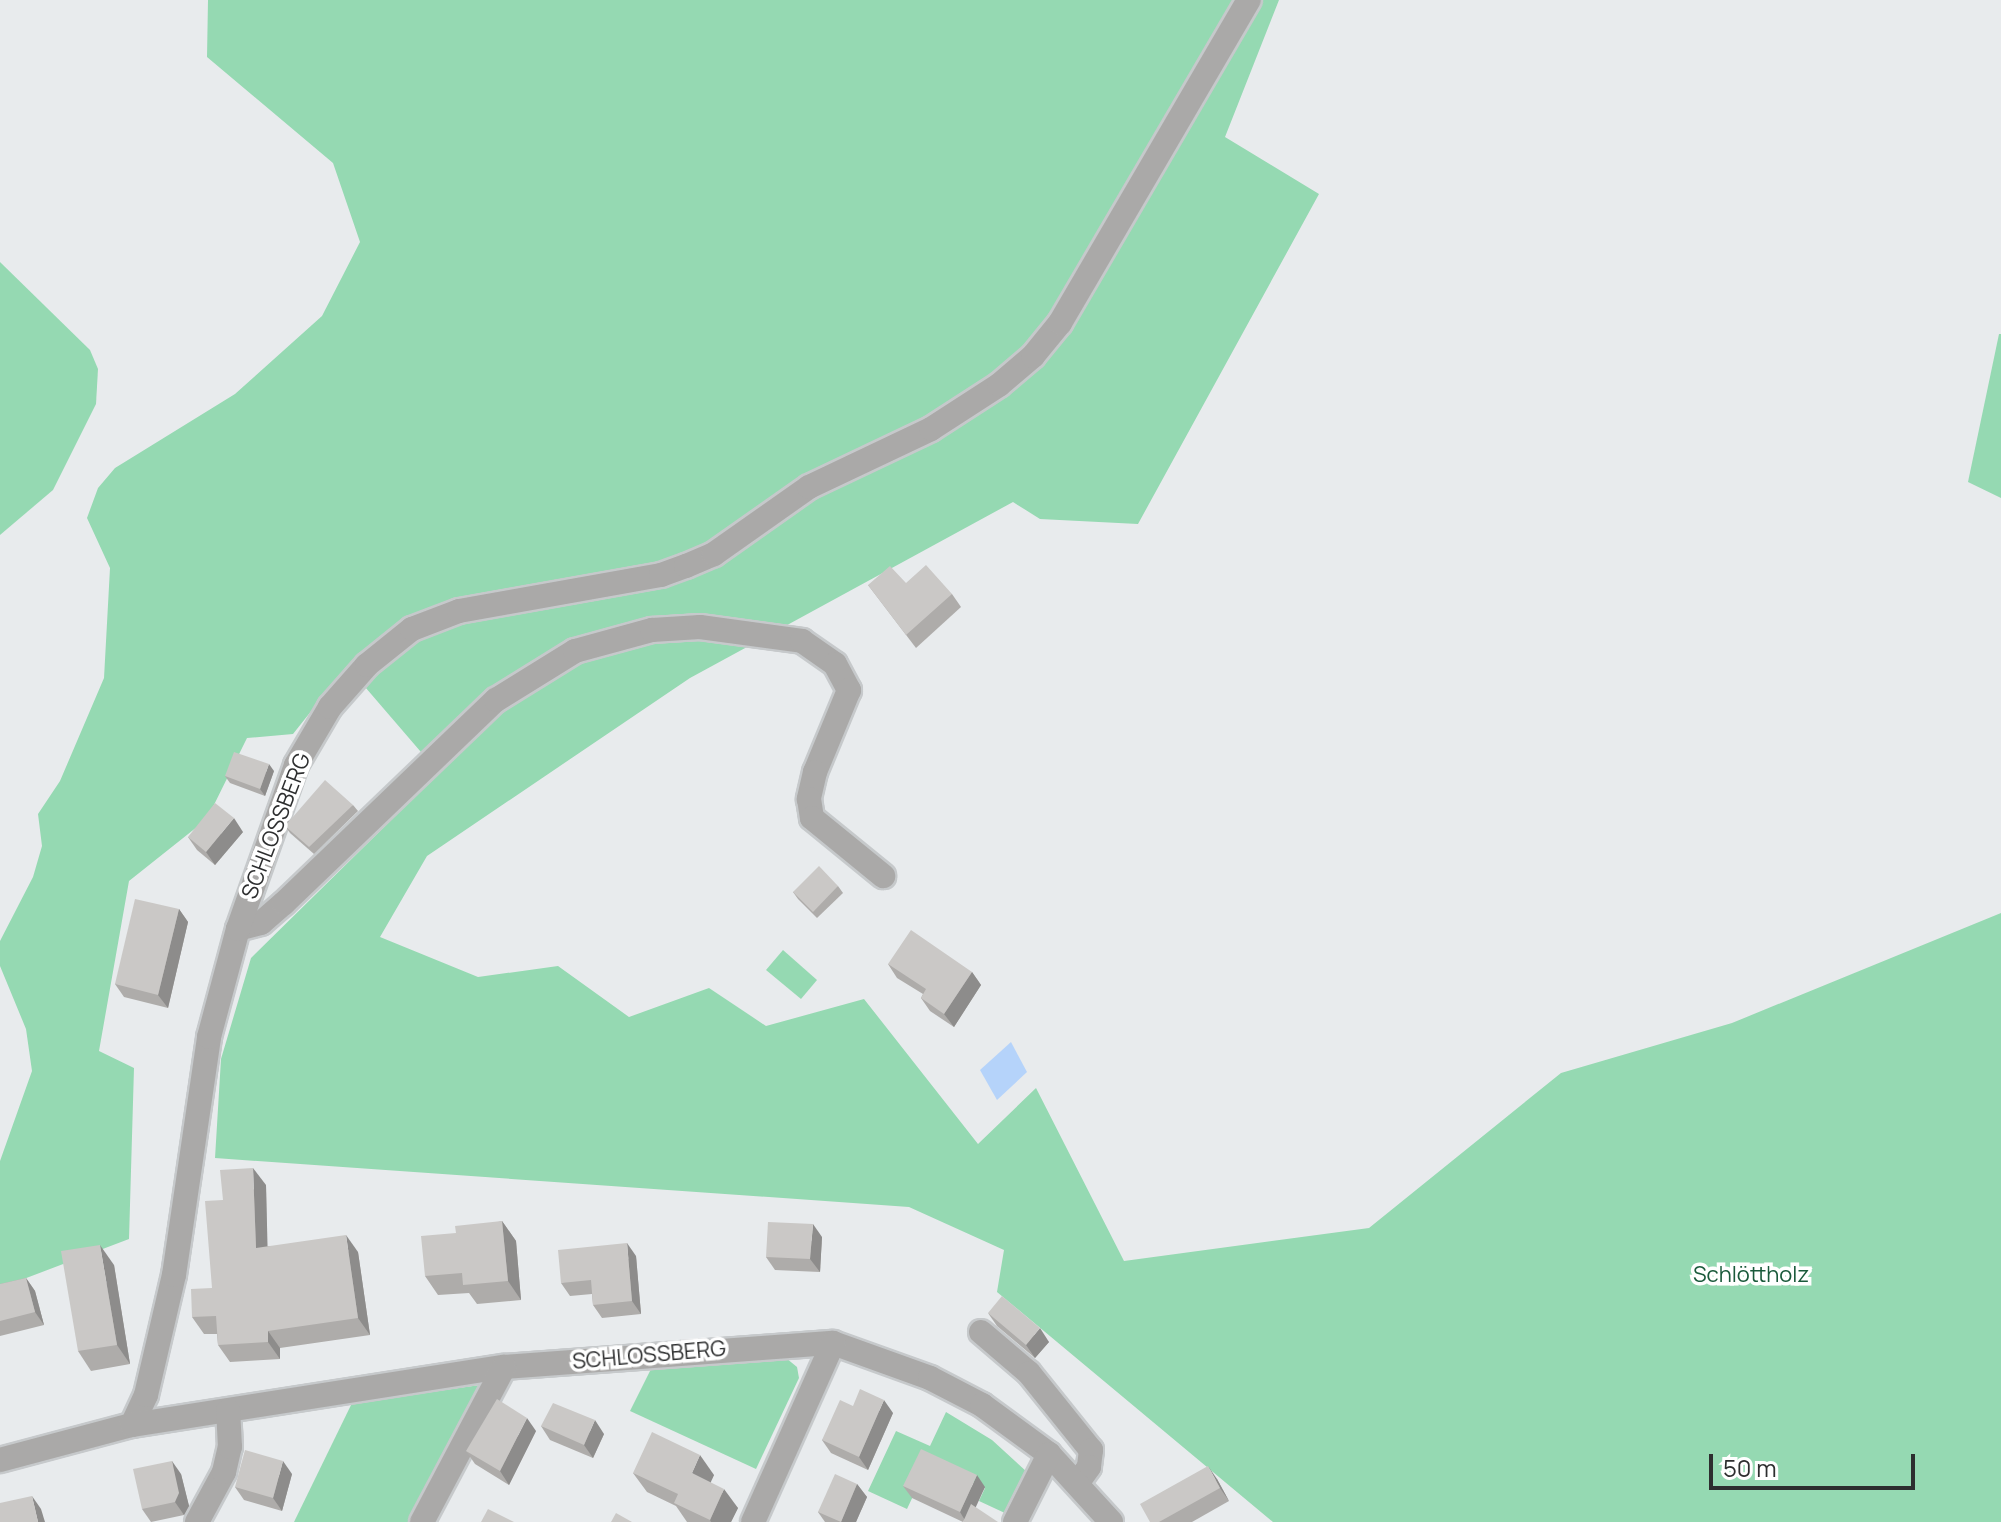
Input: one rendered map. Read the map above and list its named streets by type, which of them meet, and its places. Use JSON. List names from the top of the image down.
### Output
{
  "streets": {
    "street": ["SCHLOSSBERG"]
  },
  "parks": ["Schlöttholz"],
  "scale_bar": "50 m"
}
